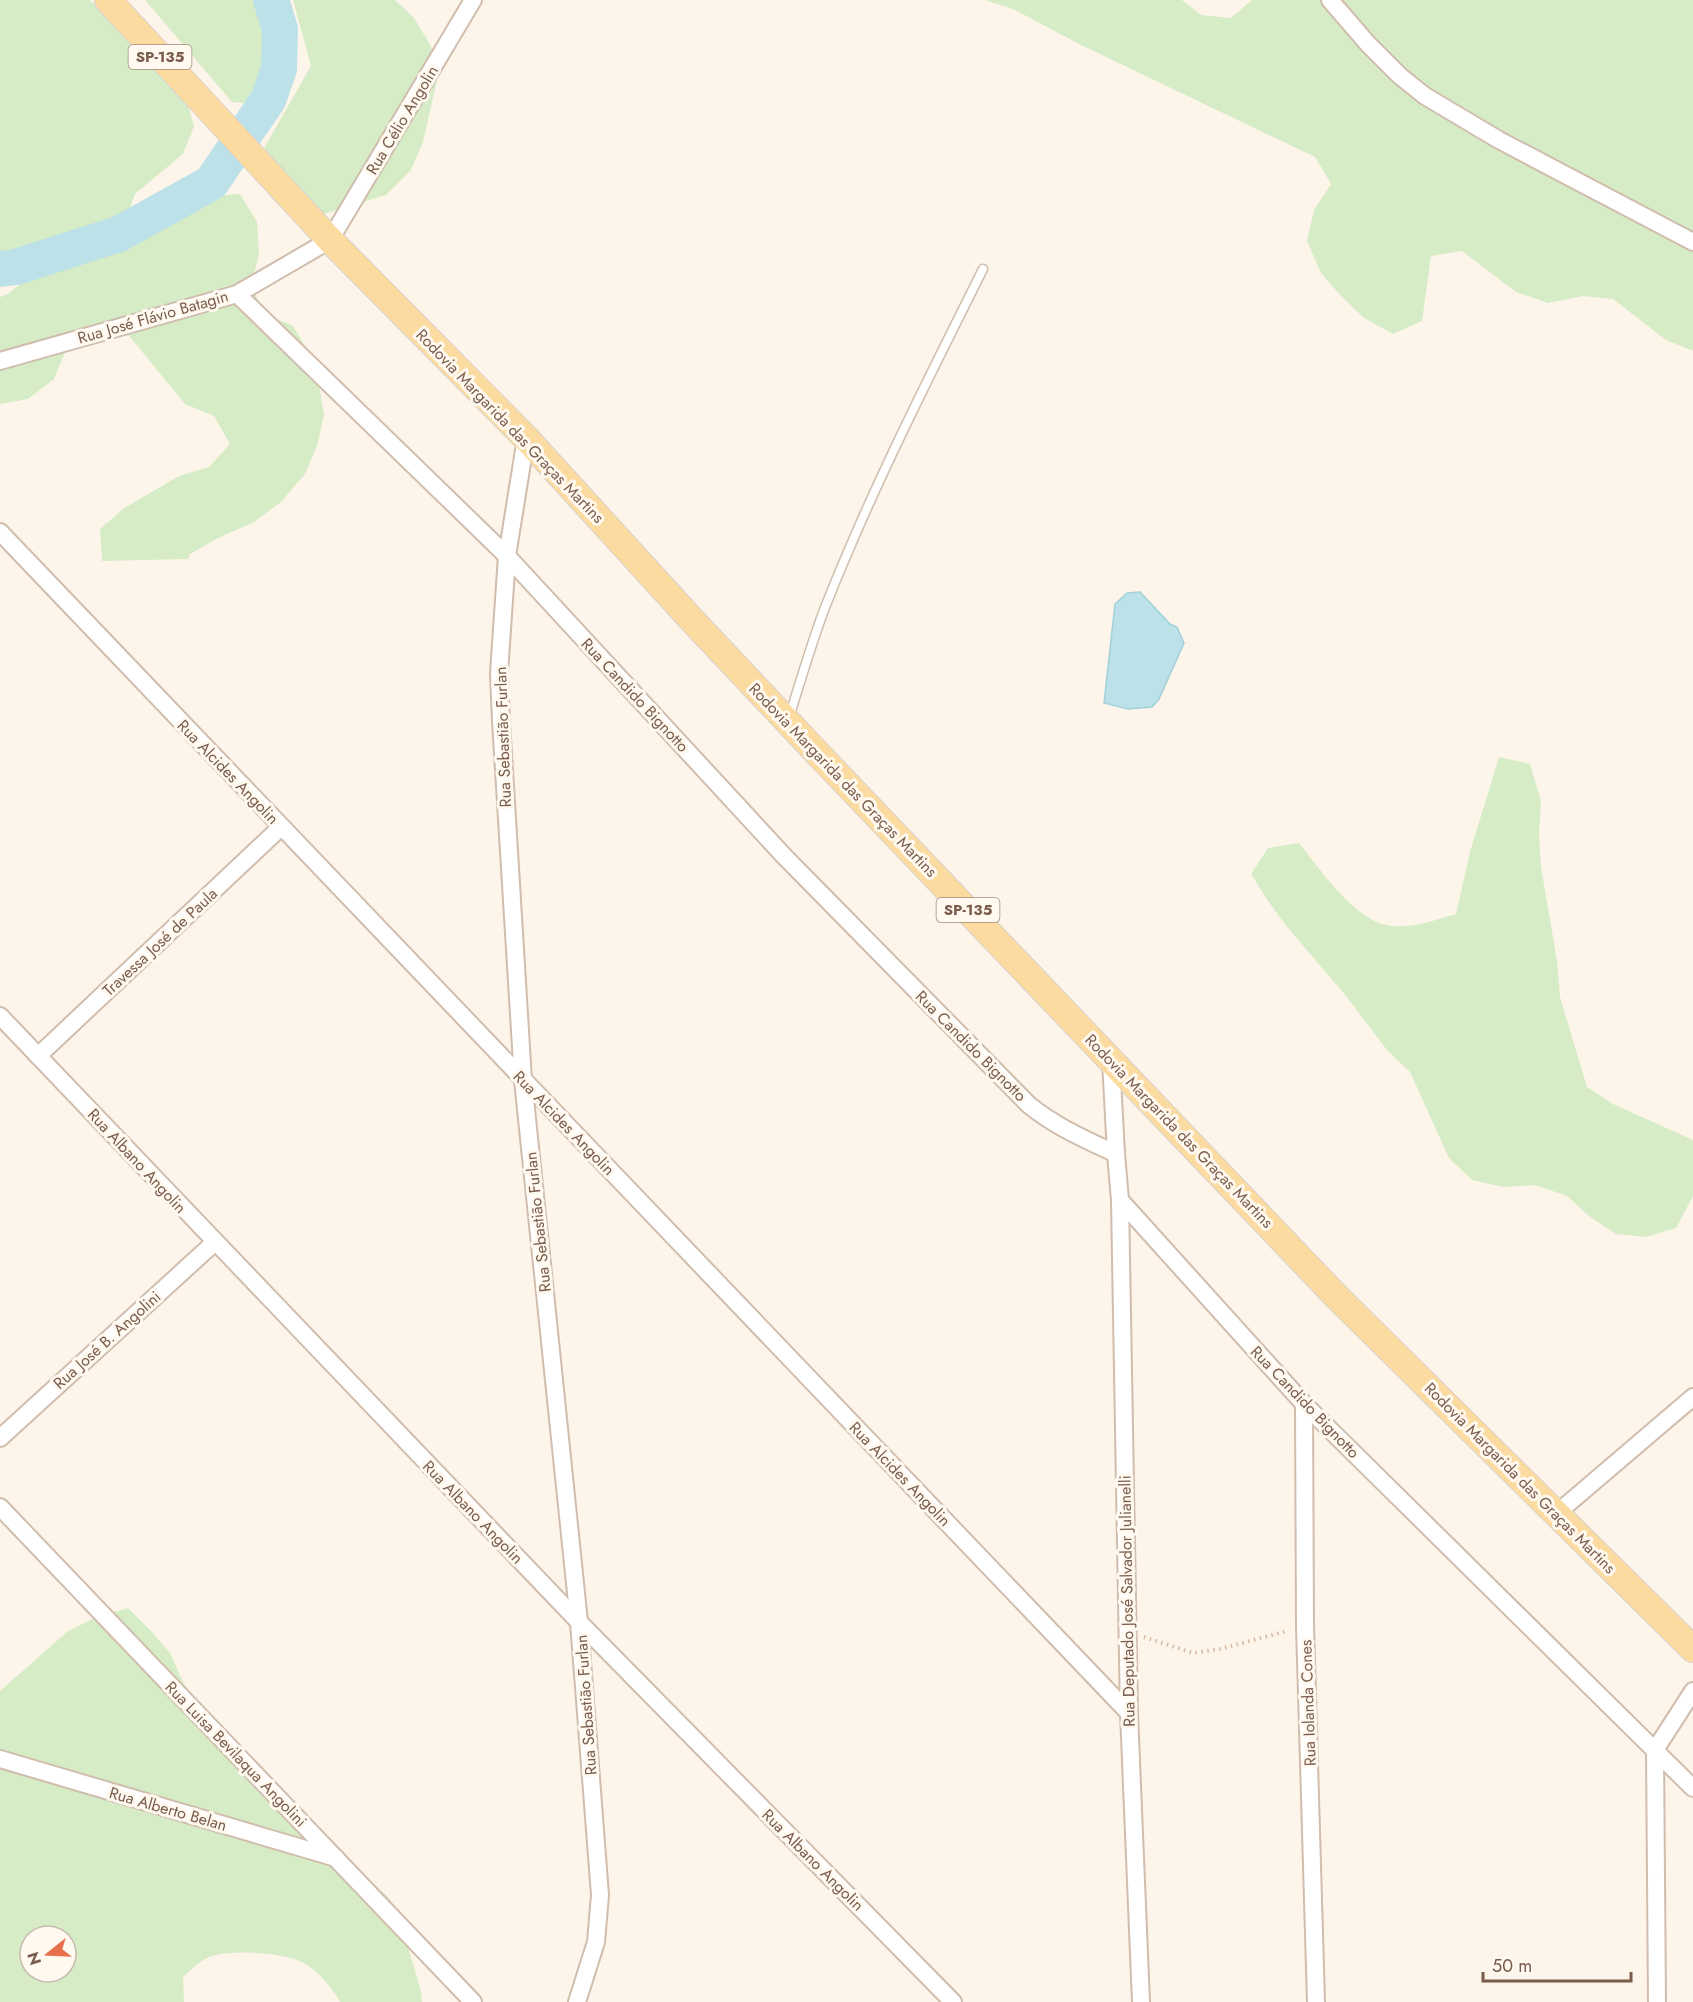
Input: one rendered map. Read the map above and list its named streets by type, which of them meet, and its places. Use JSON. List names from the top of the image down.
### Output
{
  "streets": {
    "main road": ["SP-135", "Rodovia Margarida das Graças Martins"],
    "street": [
      "Rua Célio Angolin",
      "Rua José Flávio Batagin",
      "Rua Candido Bignotto",
      "Rua Sebastião Furlan",
      "Rua Alcides Angolin",
      "Travessa José de Paula",
      "Rua Albano Angolin",
      "Rua José B. Angolini",
      "Rua Deputado José Salvador Julianelli",
      "Rua Iolanda Cones",
      "Rua Luisa Bevilaqua Angolini",
      "Rua Alberto Belan"
    ]
  },
  "crossings": [
    ["Rua Célio Angolin", "Rua José Flávio Batagin"],
    ["Rua Célio Angolin", "Rodovia Margarida das Graças Martins"],
    ["Rua José Flávio Batagin", "Rodovia Margarida das Graças Martins"],
    ["Rua José Flávio Batagin", "Rua Candido Bignotto"],
    ["Rodovia Margarida das Graças Martins", "Rua Sebastião Furlan"],
    ["Rua Candido Bignotto", "Rua Sebastião Furlan"],
    ["Rua Candido Bignotto", "Rua Deputado José Salvador Julianelli"],
    ["Rua Candido Bignotto", "Rua Iolanda Cones"],
    ["Rua Sebastião Furlan", "Rua Alcides Angolin"],
    ["Rua Sebastião Furlan", "Rua Albano Angolin"],
    ["Rua Alcides Angolin", "Travessa José de Paula"],
    ["Rua Alcides Angolin", "Rua Deputado José Salvador Julianelli"],
    ["Travessa José de Paula", "Rua Albano Angolin"],
    ["Rua Albano Angolin", "Rua José B. Angolini"],
    ["Rua Luisa Bevilaqua Angolini", "Rua Alberto Belan"]
  ],
  "scale_bar": "50 m",
  "north": "left"
}
